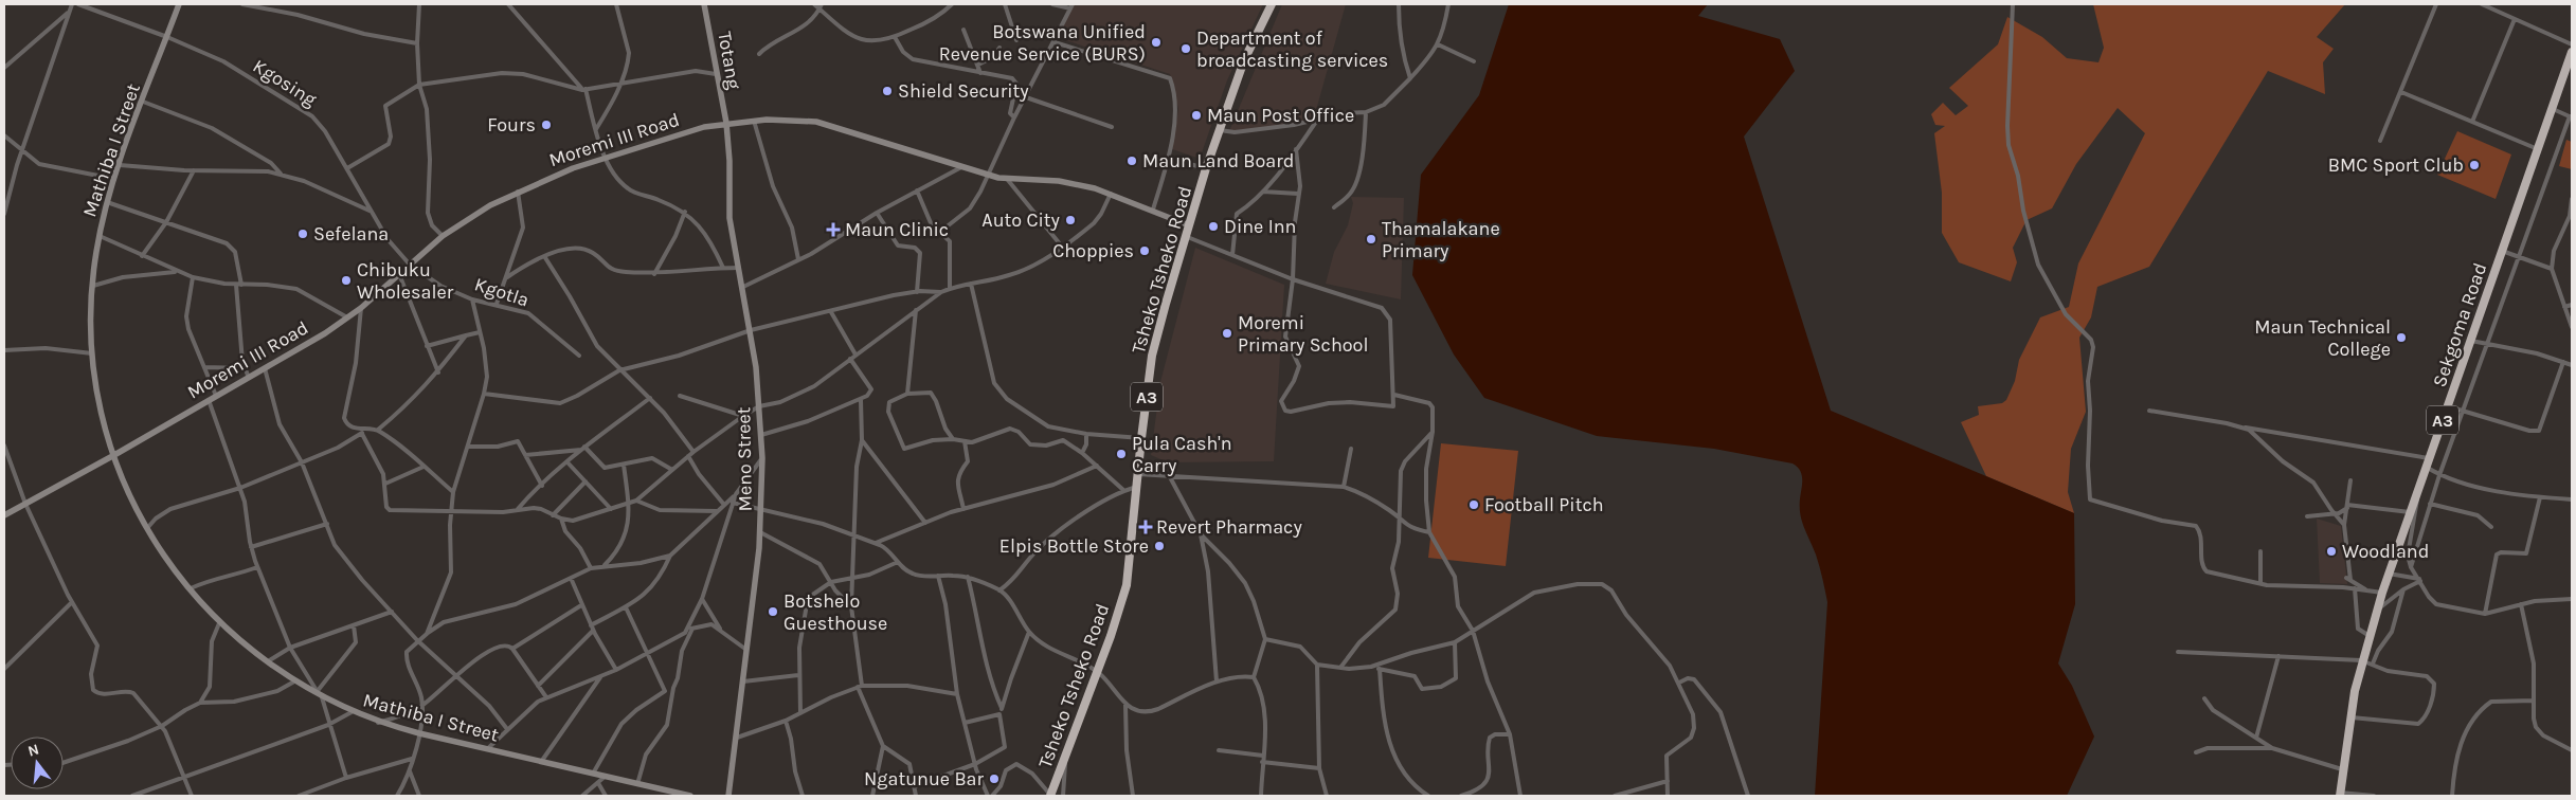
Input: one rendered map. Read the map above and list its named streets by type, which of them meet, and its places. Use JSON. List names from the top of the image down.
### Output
{
  "streets": {
    "highway": ["Tsheko Tsheko Road", "Sekgoma Road", "A3"],
    "street": [
      "Totang",
      "Kgosing",
      "Moremi III Road",
      "Mathiba I Street",
      "Kgotla",
      "Meno Street"
    ]
  },
  "crossings": [
    ["Totang", "Moremi III Road"],
    ["Totang", "Meno Street"],
    ["Kgosing", "Moremi III Road"],
    ["Kgosing", "Mathiba I Street"],
    ["Kgosing", "Kgotla"],
    ["Moremi III Road", "Mathiba I Street"],
    ["Moremi III Road", "Tsheko Tsheko Road"],
    ["Moremi III Road", "Kgotla"],
    ["Moremi III Road", "Meno Street"]
  ],
  "places": {
    "other": [
      "Botswana Unified Revenue Service (BURS)",
      "Department of broadcasting services",
      "Shield Security",
      "Maun Post Office",
      "Fours",
      "Maun Land Board",
      "BMC Sport Club",
      "Auto City",
      "Dine Inn",
      "Sefelana",
      "Thamalakane Primary",
      "Choppies",
      "Chibuku Wholesaler",
      "Moremi Primary School",
      "Maun Technical College",
      "Pula Cash'n Carry",
      "Football Pitch",
      "Elpis Bottle Store",
      "Woodland",
      "Botshelo Guesthouse",
      "Ngatunue Bar"
    ],
    "health": ["Maun Clinic", "Revert Pharmacy"]
  },
  "north": "top"
}
